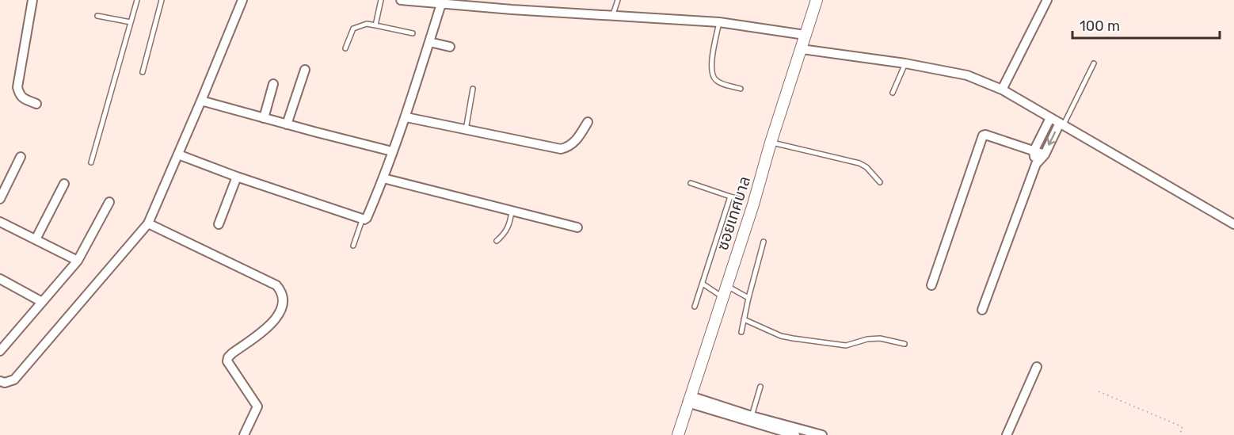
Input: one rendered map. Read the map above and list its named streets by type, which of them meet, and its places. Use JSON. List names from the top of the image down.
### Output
{
  "streets": {
    "street": ["ซอยเทศบาล"]
  },
  "scale_bar": "100 m"
}
